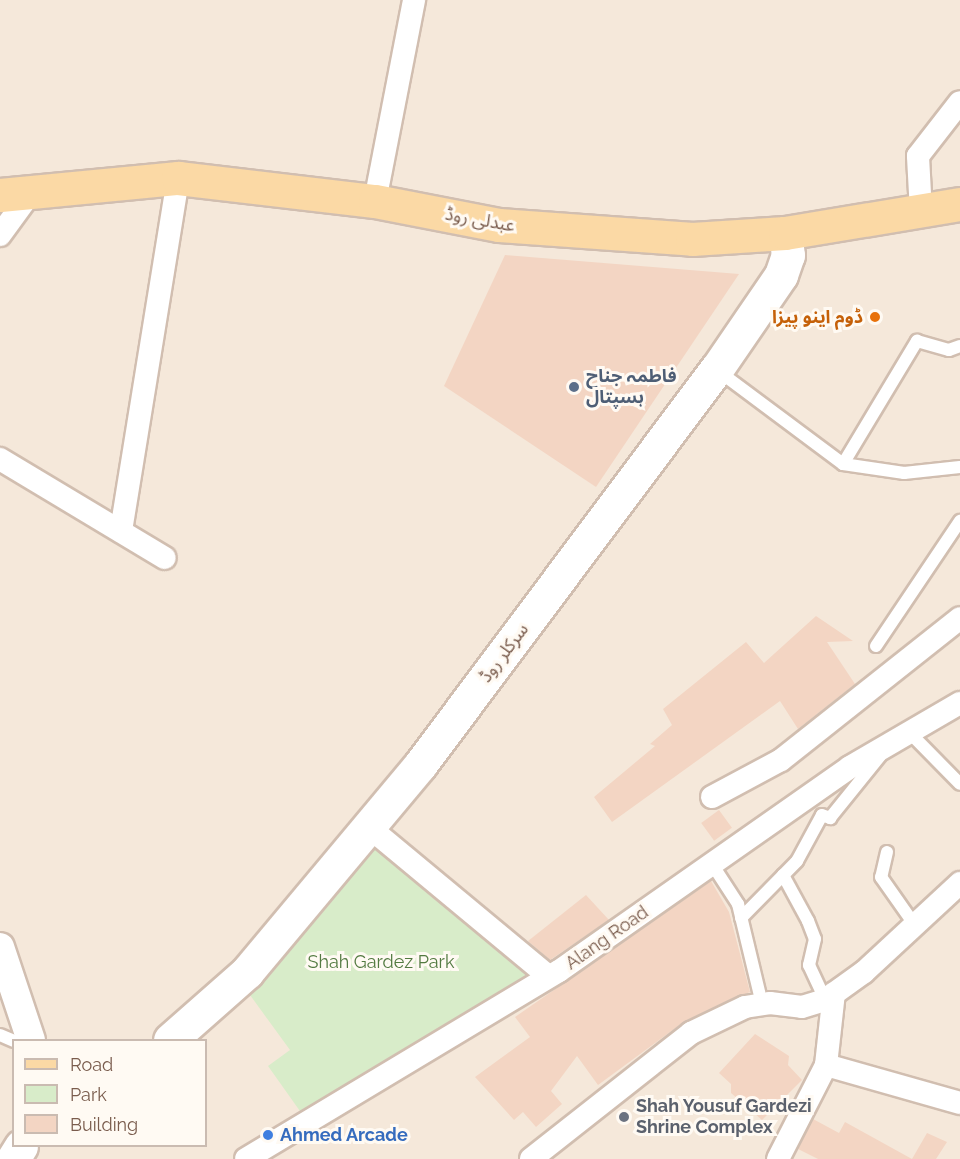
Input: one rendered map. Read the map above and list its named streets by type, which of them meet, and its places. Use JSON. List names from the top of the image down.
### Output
{
  "streets": {
    "main road": ["عبدلی روڈ", "سرکلر روڈ"],
    "street": ["Alang Road"]
  },
  "crossings": [
    ["عبدلی روڈ", "سرکلر روڈ"]
  ],
  "parks": ["Shah Gardez Park"],
  "places": [
    "ڈوم اینو پیزا",
    "فاطمہ جناح ہسپتال",
    "Shah Yousuf Gardezi Shrine Complex",
    "Ahmed Arcade"
  ],
  "legend": ["Road", "Park", "Building"]
}
